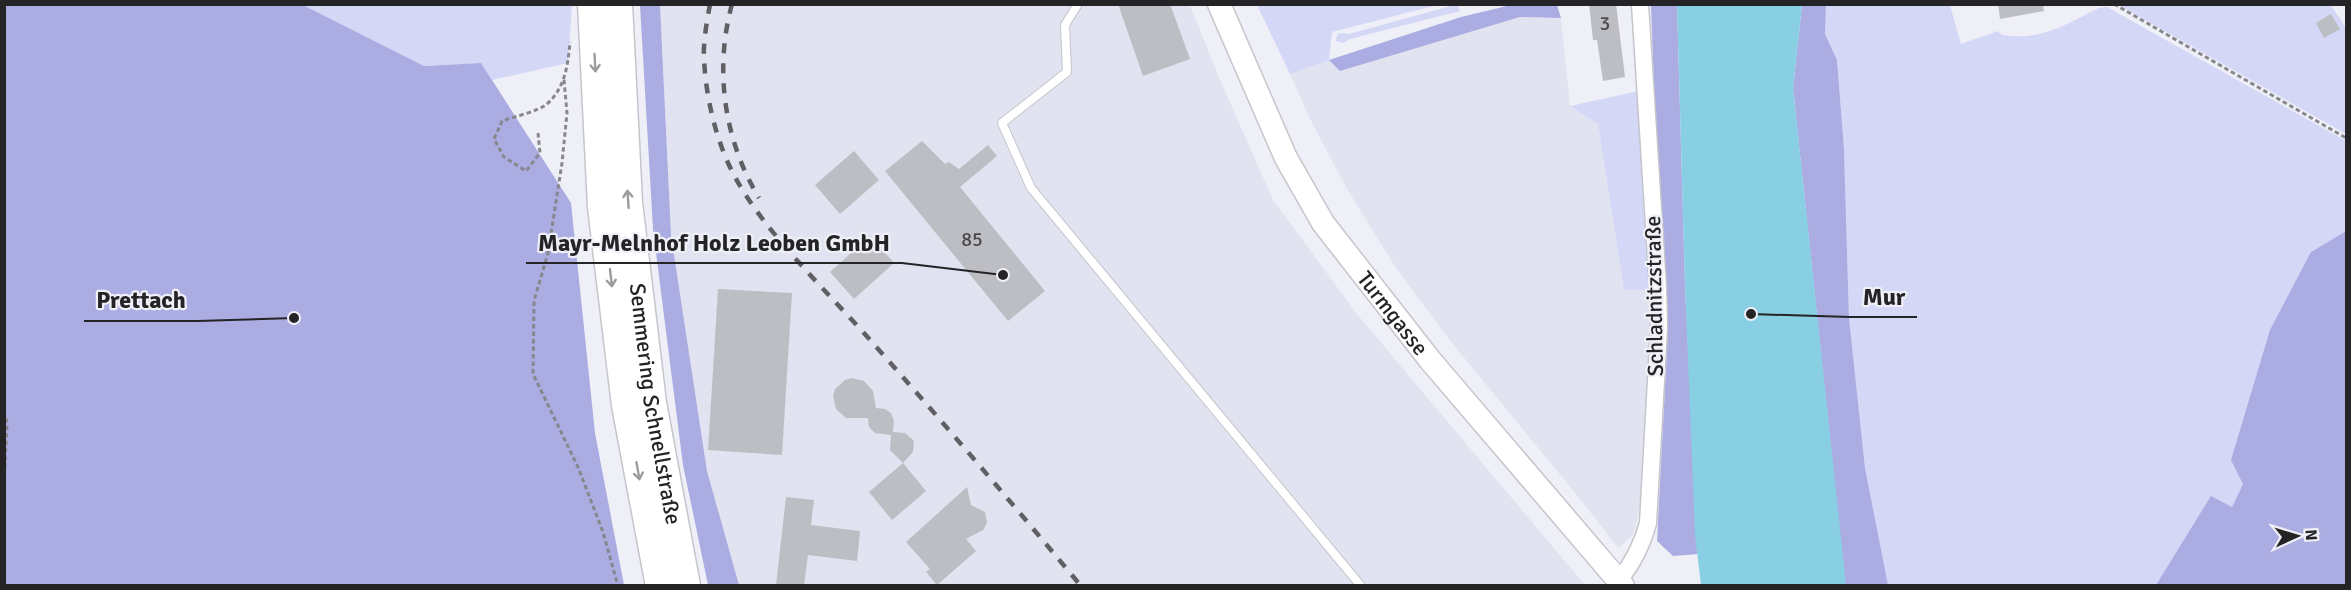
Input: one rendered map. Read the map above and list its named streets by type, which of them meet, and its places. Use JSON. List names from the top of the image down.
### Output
{
  "streets": {
    "highway": ["Semmering Schnellstraße"],
    "main road": ["Turmgasse"],
    "street": ["Schladnitzstraße"]
  },
  "crossings": [
    ["Schladnitzstraße", "Turmgasse"]
  ],
  "places": ["Mayr-Melnhof Holz Leoben GmbH", "Mur", "Prettach"],
  "house_numbers": ["3", "85"],
  "north": "right"
}
